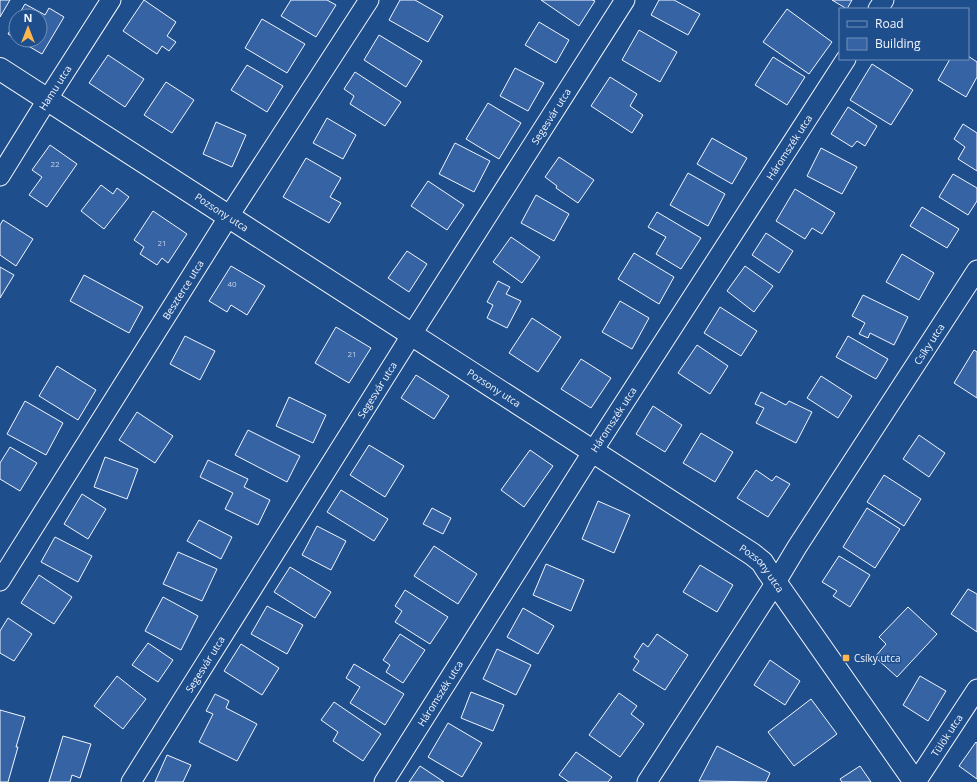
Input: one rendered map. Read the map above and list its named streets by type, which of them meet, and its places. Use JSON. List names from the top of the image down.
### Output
{
  "streets": {
    "street": [
      "Hamu utca",
      "Segesvár utca",
      "Háromszék utca",
      "Pozsony utca",
      "Beszterce utca",
      "Csíky utca",
      "Tülök utca"
    ]
  },
  "crossings": [
    ["Hamu utca", "Pozsony utca"],
    ["Segesvár utca", "Pozsony utca"],
    ["Háromszék utca", "Pozsony utca"],
    ["Pozsony utca", "Beszterce utca"],
    ["Pozsony utca", "Csíky utca"],
    ["Pozsony utca", "Tülök utca"]
  ],
  "places": {
    "transit": ["Csíky utca"]
  },
  "house_numbers": [
    "22",
    "21",
    "40",
    "21"
  ],
  "legend": ["Road", "Building"],
  "north": "top"
}
